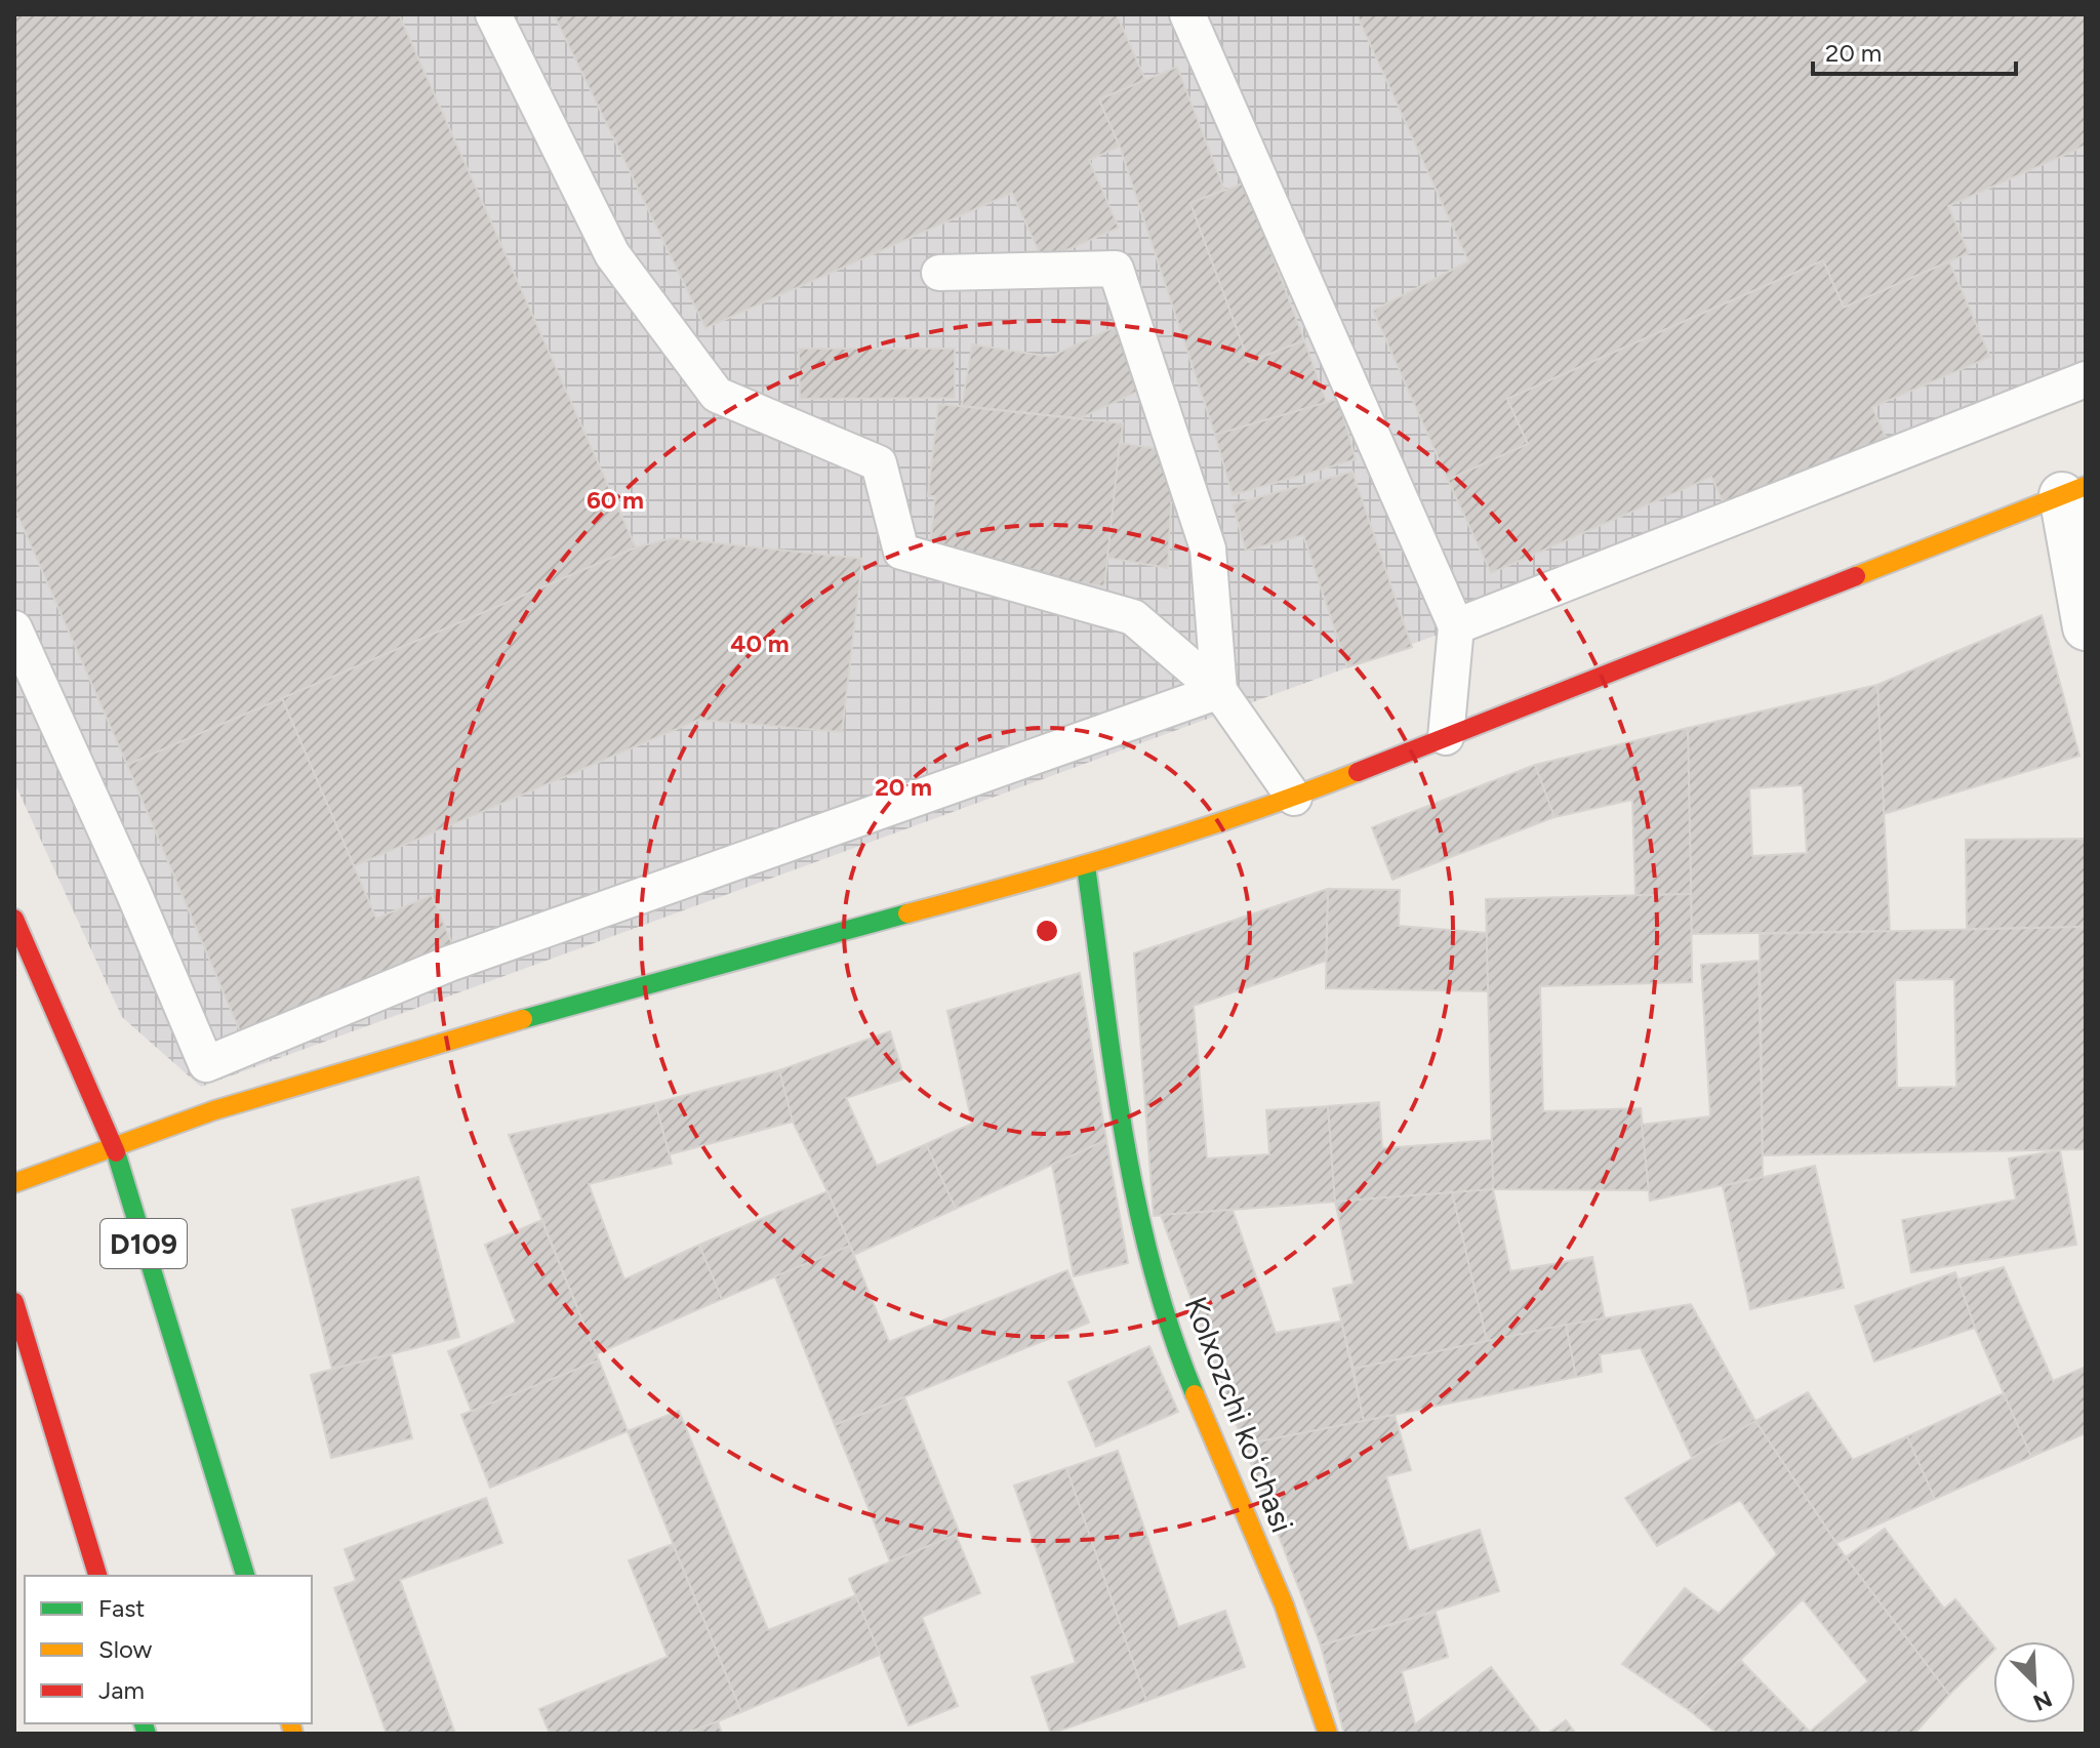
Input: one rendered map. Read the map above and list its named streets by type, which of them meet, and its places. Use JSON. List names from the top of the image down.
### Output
{
  "streets": {
    "street": ["D109", "Kolxozchi koʻchasi"]
  },
  "legend": ["Fast", "Slow", "Jam"],
  "scale_bar": "20 m",
  "north": "bottom right",
  "rings": ["60 m", "40 m", "20 m"]
}
